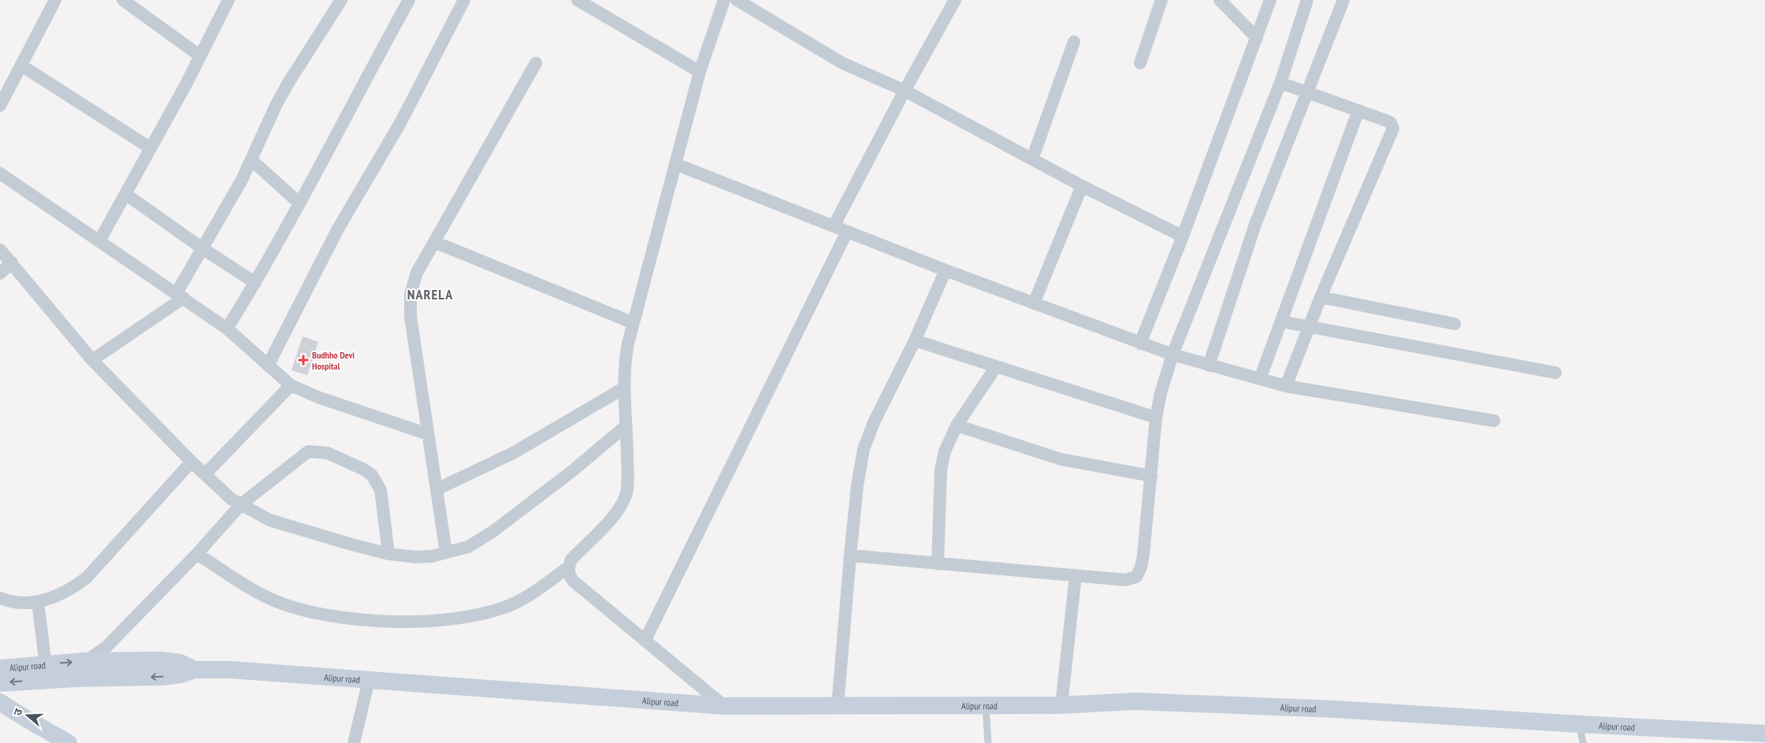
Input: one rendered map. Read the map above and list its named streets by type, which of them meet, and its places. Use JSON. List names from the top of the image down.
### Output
{
  "streets": {
    "street": ["Alipur road"]
  },
  "districts": ["NARELA"],
  "places": {
    "health": ["Budhho Devi Hospital"]
  },
  "north": "left"
}
